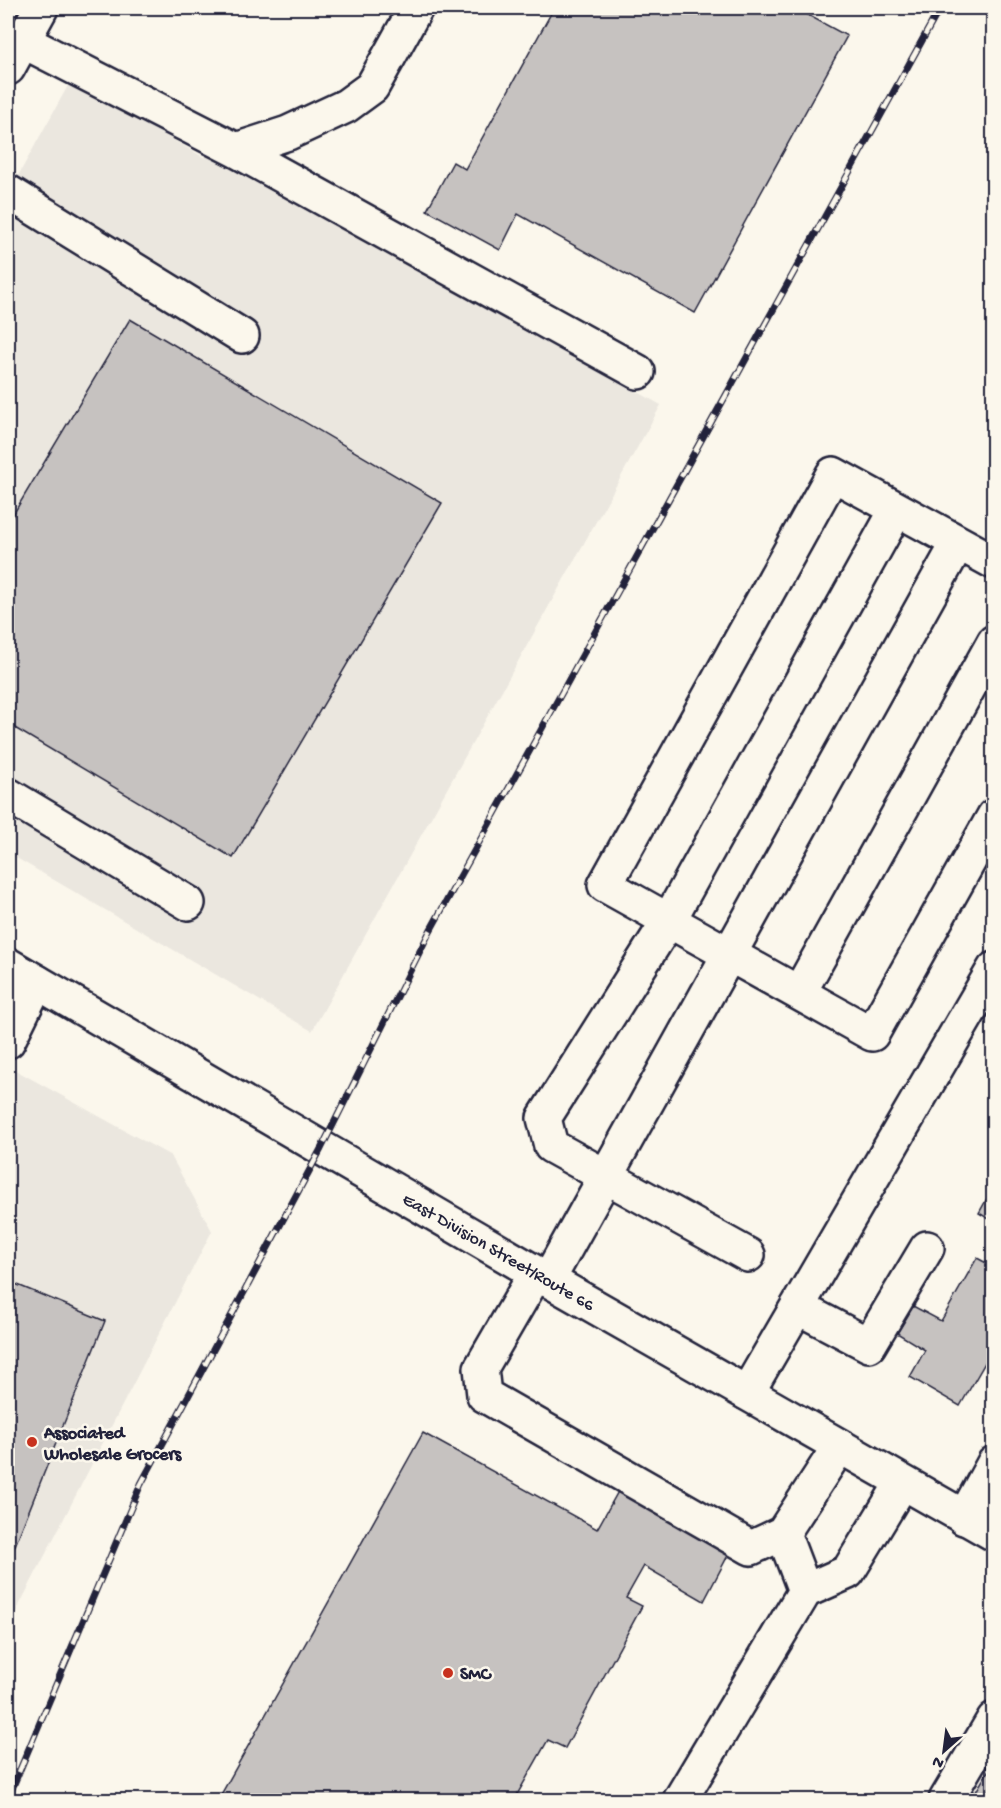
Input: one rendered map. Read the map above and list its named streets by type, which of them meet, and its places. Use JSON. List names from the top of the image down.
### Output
{
  "streets": {
    "main road": ["East Division Street/Route 66"]
  },
  "places": ["Associated Wholesale Grocers", "SMC"],
  "north": "bottom left"
}
